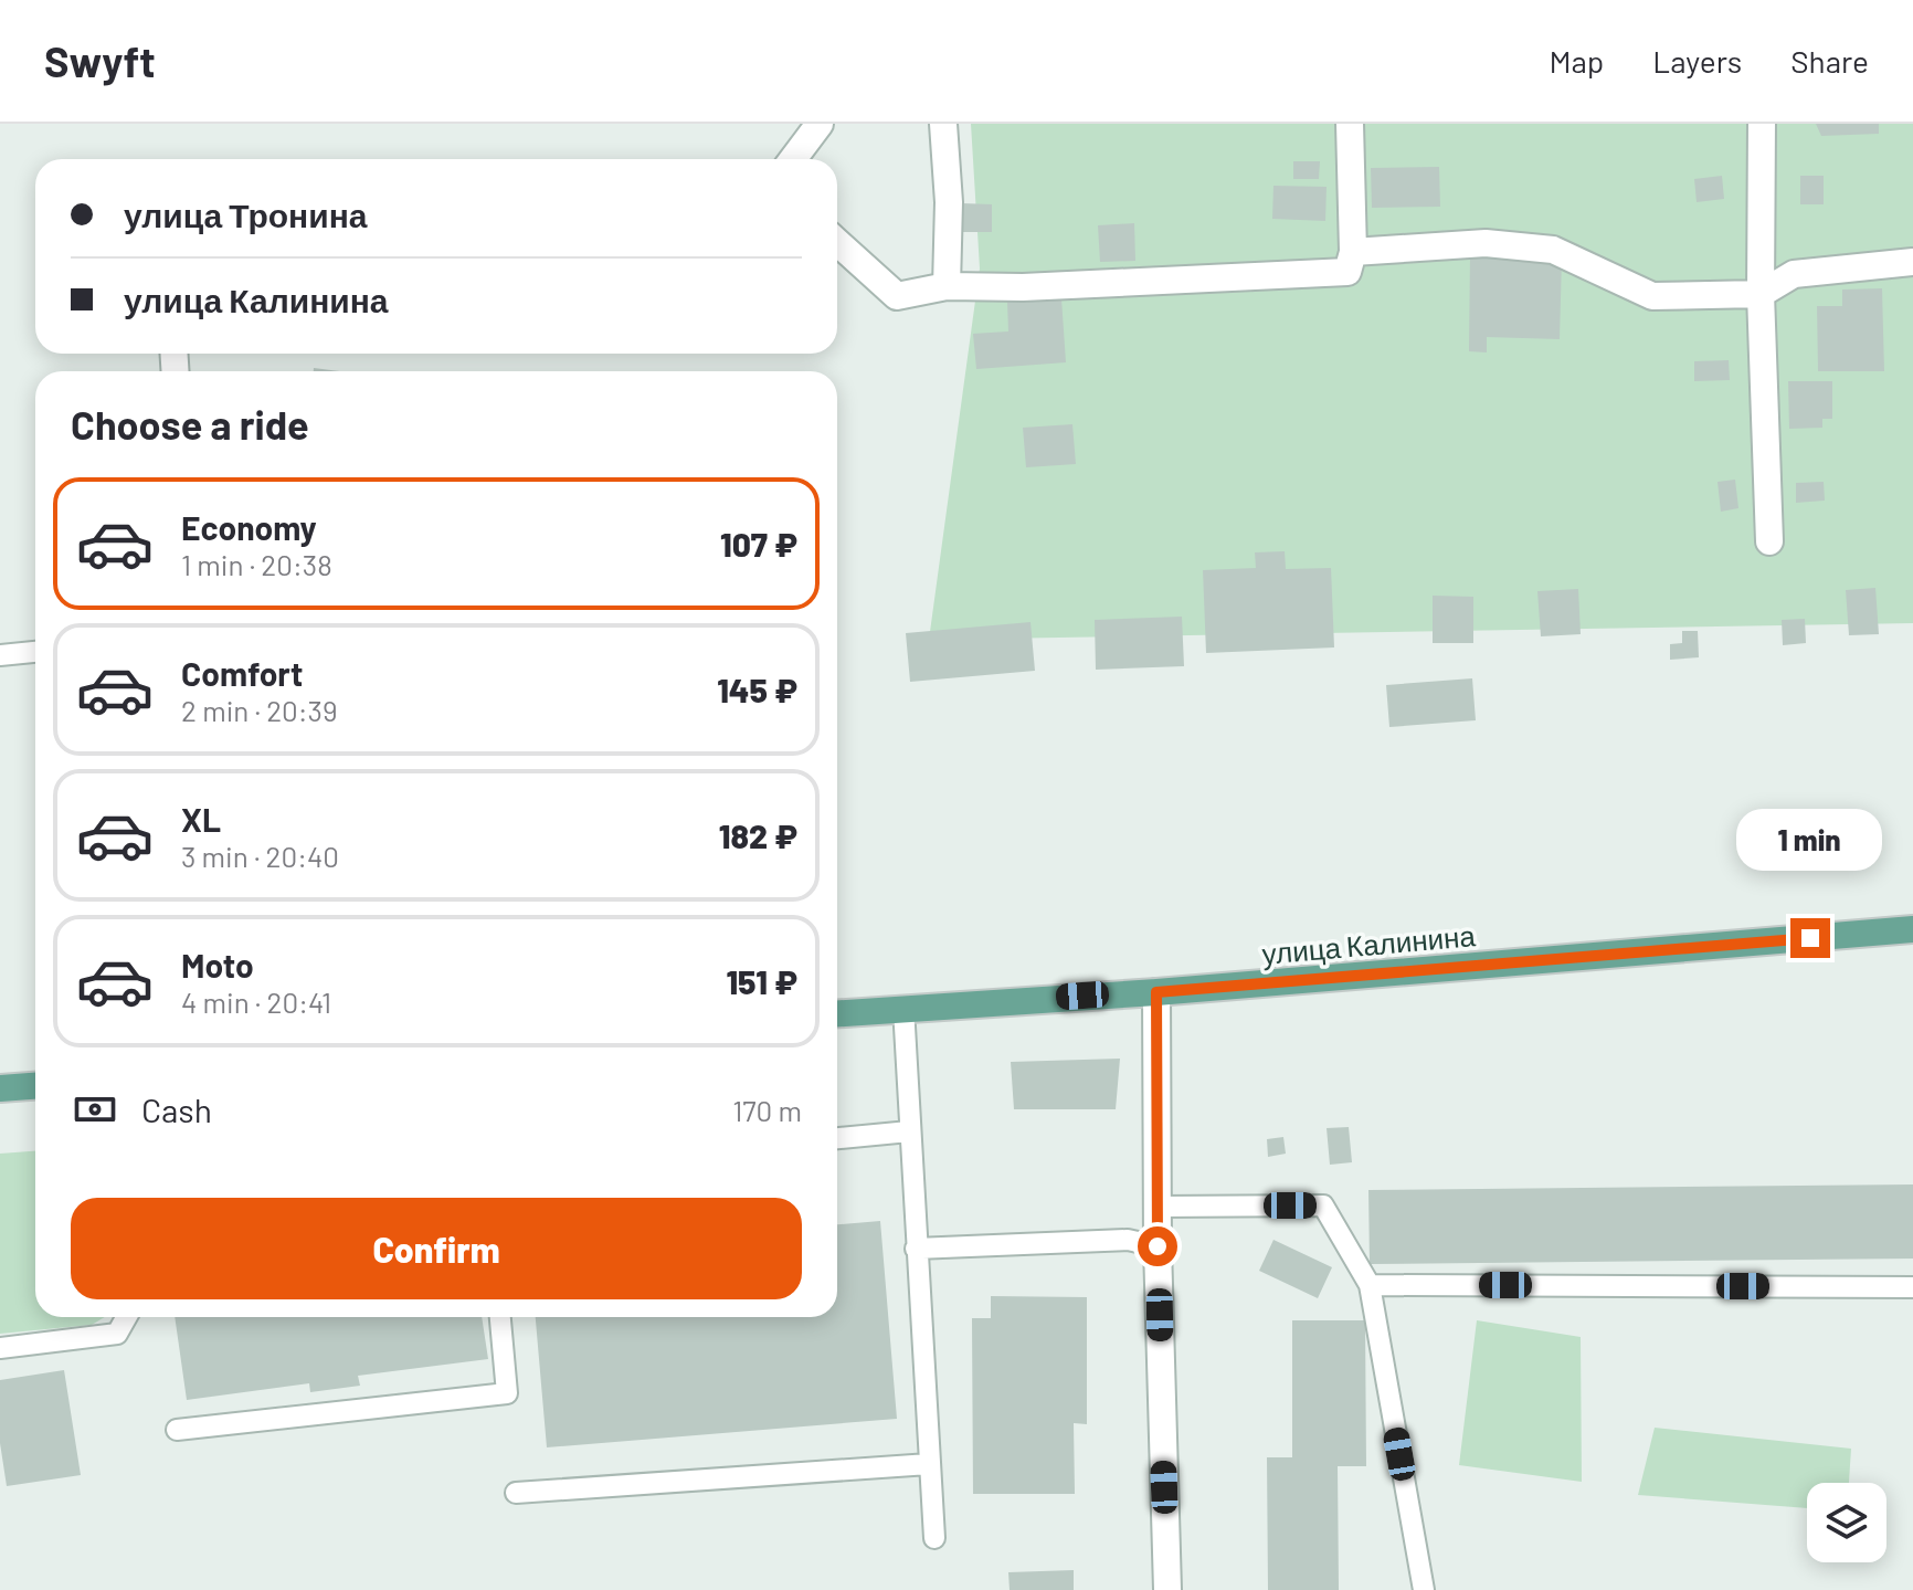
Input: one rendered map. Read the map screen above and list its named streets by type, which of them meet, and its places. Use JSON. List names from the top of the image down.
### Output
{
  "streets": {
    "main road": ["улица Калинина"]
  },
  "page": {
    "header": "Swyft",
    "nav": ["Map", "Layers", "Share"],
    "banner": ["улица Тронина", "улица Калинина"],
    "heading": "Choose a ride",
    "list": [
      {
        "name": "Economy",
        "note": "1 min · 20:38",
        "value": "107 ₽"
      },
      {
        "name": "Comfort",
        "note": "2 min · 20:39",
        "value": "145 ₽"
      },
      {
        "name": "XL",
        "note": "3 min · 20:40",
        "value": "182 ₽"
      },
      {
        "name": "Moto",
        "note": "4 min · 20:41",
        "value": "151 ₽"
      }
    ],
    "bubble": "1 min",
    "pay": ["Cash", "170 m"],
    "buttons": "Confirm"
  }
}
